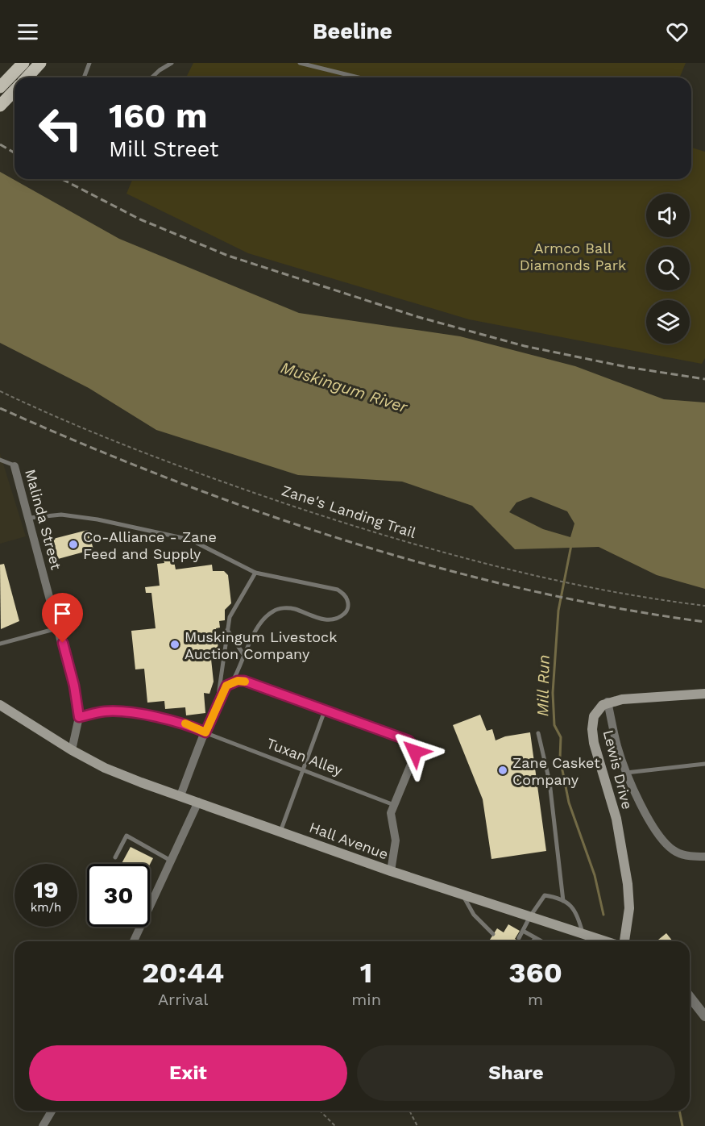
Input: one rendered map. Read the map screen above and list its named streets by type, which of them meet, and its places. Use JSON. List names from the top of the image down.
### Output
{
  "streets": {
    "main road": ["Lewis Drive", "Hall Avenue"],
    "street": ["Malinda Street"],
    "lane": ["Tuxan Alley"],
    "path": ["Zane's Landing Trail"]
  },
  "crossings": [
    ["Malinda Street", "Tuxan Alley"],
    ["Malinda Street", "Hall Avenue"]
  ],
  "water": ["Muskingum River", "Mill Run"],
  "parks": ["Armco Ball Diamonds Park"],
  "places": ["Co-Alliance - Zane Feed and Supply", "Muskingum Livestock Auction Company", "Zane Casket Company"],
  "page": {
    "header": "Beeline",
    "turn": ["160 m", "Mill Street"],
    "speed": "19 km/h",
    "limit": "30",
    "eta": [
      "20:44",
      "Arrival",
      "1",
      "min",
      "360",
      "m"
    ],
    "buttons": ["Exit", "Share"]
  }
}
